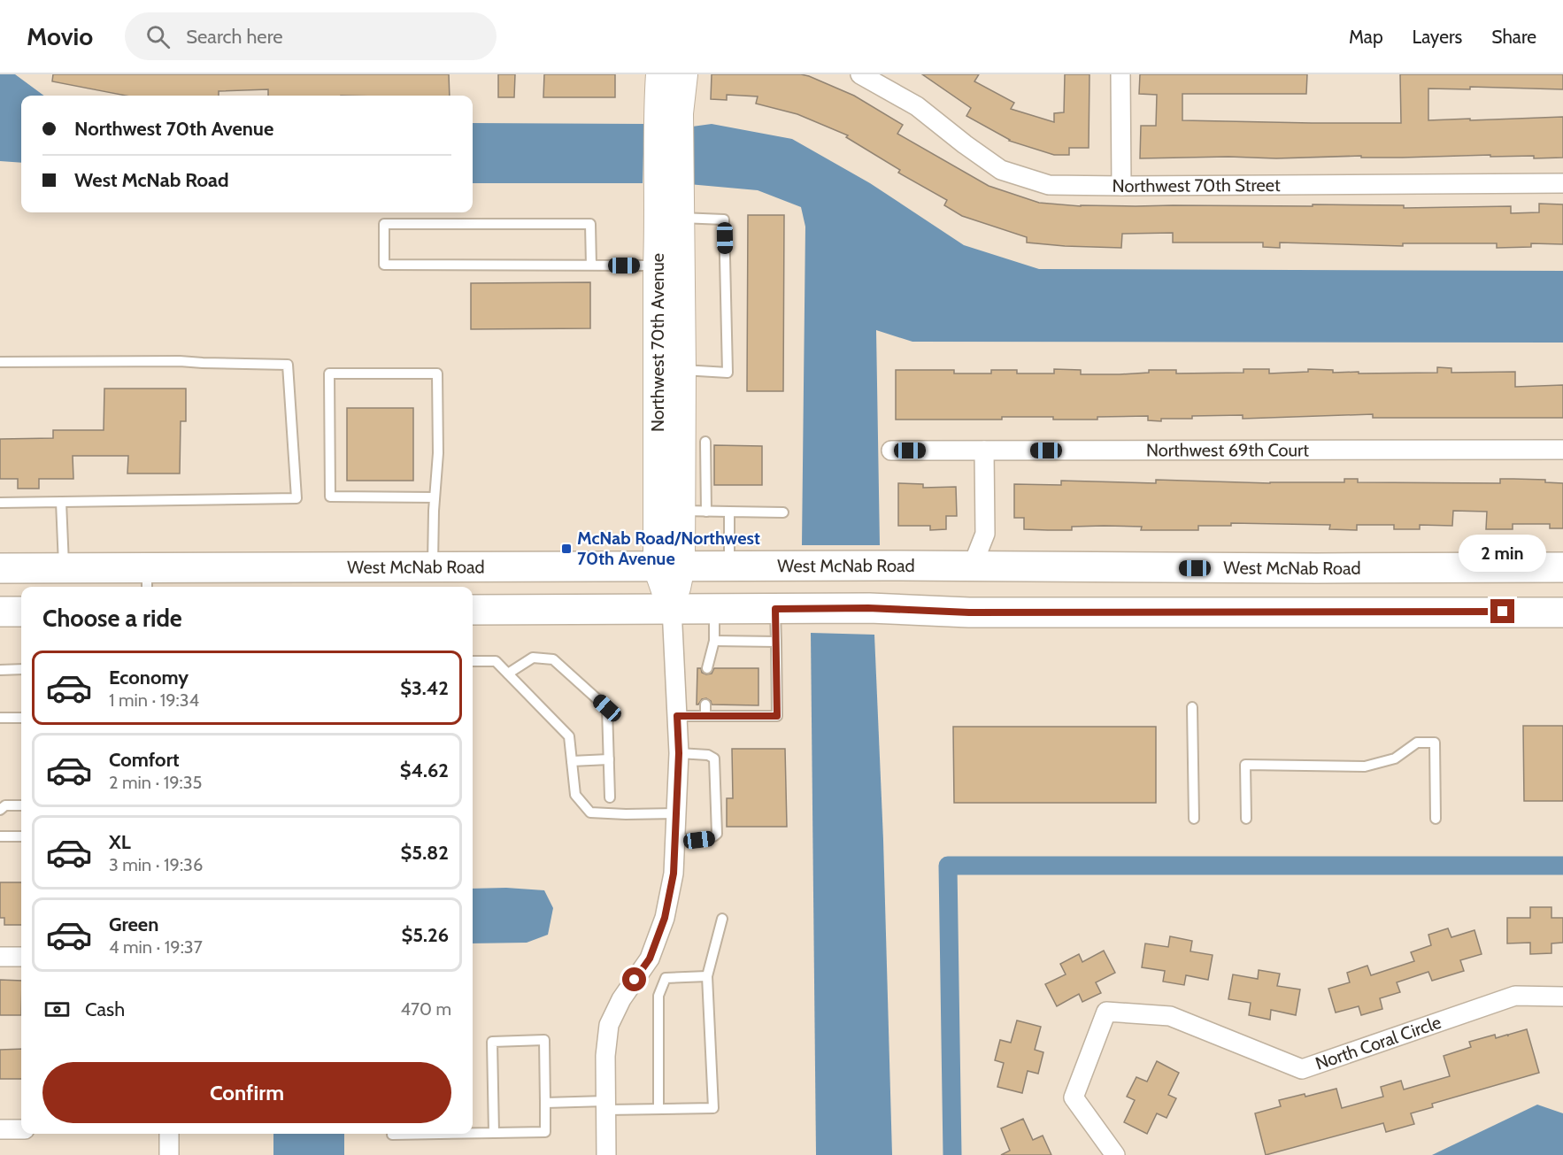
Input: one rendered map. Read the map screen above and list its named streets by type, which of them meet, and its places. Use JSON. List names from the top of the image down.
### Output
{
  "streets": {
    "main road": ["West McNab Road"],
    "street": [
      "Northwest 70th Street",
      "Northwest 70th Avenue",
      "Northwest 69th Court",
      "North Coral Circle"
    ]
  },
  "crossings": [
    ["Northwest 70th Avenue", "West McNab Road"]
  ],
  "places": {
    "transit": ["McNab Road/Northwest 70th Avenue"]
  },
  "page": {
    "header": "Movio",
    "search": "Search here",
    "nav": ["Map", "Layers", "Share"],
    "banner": ["Northwest 70th Avenue", "West McNab Road"],
    "bubble": "2 min",
    "heading": "Choose a ride",
    "list": [
      {
        "name": "Economy",
        "note": "1 min · 19:34",
        "value": "$3.42"
      },
      {
        "name": "Comfort",
        "note": "2 min · 19:35",
        "value": "$4.62"
      },
      {
        "name": "XL",
        "note": "3 min · 19:36",
        "value": "$5.82"
      },
      {
        "name": "Green",
        "note": "4 min · 19:37",
        "value": "$5.26"
      }
    ],
    "pay": ["Cash", "470 m"],
    "buttons": "Confirm"
  }
}
